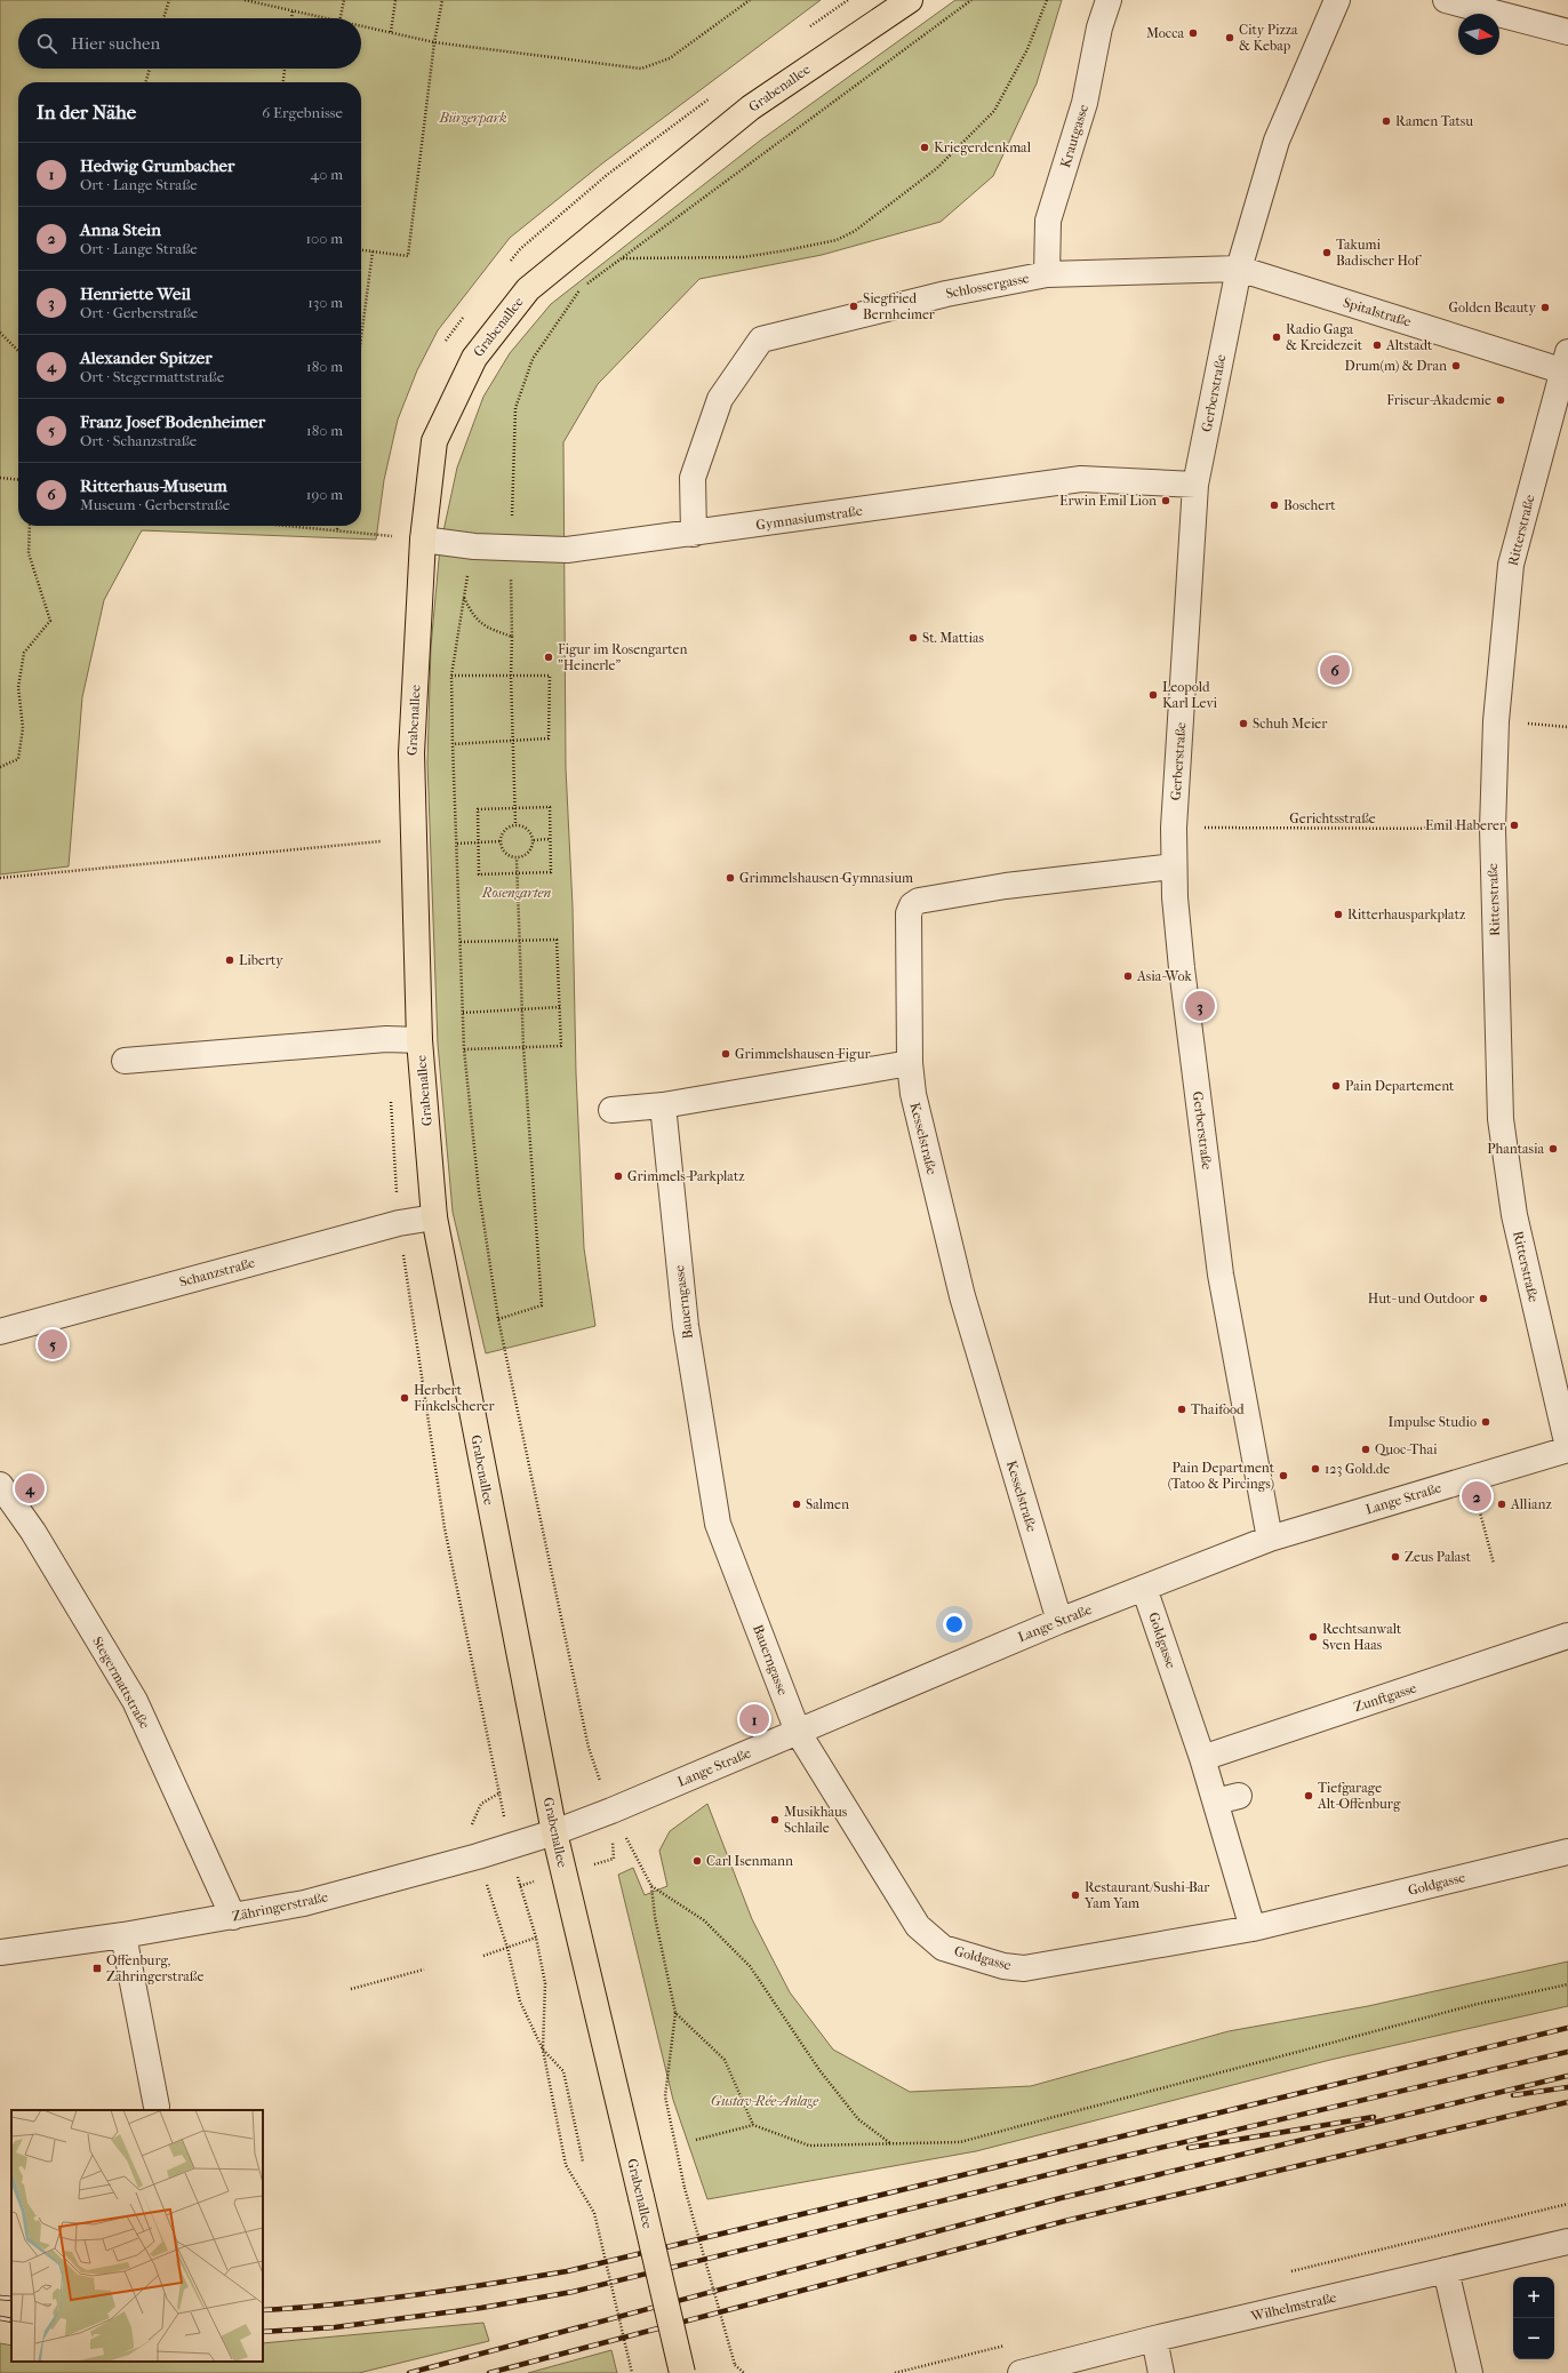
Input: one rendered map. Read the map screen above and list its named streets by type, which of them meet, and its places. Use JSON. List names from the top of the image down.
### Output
{
  "streets": {
    "main road": ["Grabenallee"],
    "street": [
      "Krautgasse",
      "Schlossergasse",
      "Spitalstraße",
      "Gerberstraße",
      "Gymnasiumstraße",
      "Ritterstraße",
      "Kesselstraße",
      "Schanzstraße",
      "Bauerngasse",
      "Lange Straße",
      "Goldgasse",
      "Stegermattstraße",
      "Zunftgasse",
      "Zähringerstraße",
      "Wilhelmstraße"
    ],
    "path": ["Gerichtsstraße"]
  },
  "crossings": [
    ["Grabenallee", "Gymnasiumstraße"],
    ["Grabenallee", "Schanzstraße"],
    ["Grabenallee", "Lange Straße"],
    ["Grabenallee", "Zähringerstraße"],
    ["Krautgasse", "Schlossergasse"],
    ["Schlossergasse", "Spitalstraße"],
    ["Schlossergasse", "Gerberstraße"],
    ["Schlossergasse", "Gymnasiumstraße"],
    ["Spitalstraße", "Gerberstraße"],
    ["Spitalstraße", "Ritterstraße"],
    ["Gerberstraße", "Gymnasiumstraße"],
    ["Gerberstraße", "Gerichtsstraße"],
    ["Gerberstraße", "Kesselstraße"],
    ["Gerberstraße", "Lange Straße"],
    ["Ritterstraße", "Gerichtsstraße"],
    ["Ritterstraße", "Lange Straße"],
    ["Kesselstraße", "Lange Straße"],
    ["Bauerngasse", "Lange Straße"],
    ["Bauerngasse", "Goldgasse"],
    ["Lange Straße", "Goldgasse"],
    ["Lange Straße", "Zähringerstraße"],
    ["Goldgasse", "Zunftgasse"],
    ["Stegermattstraße", "Zähringerstraße"]
  ],
  "parks": ["Bürgerpark", "Rosengarten", "Gustav-Rée-Anlage"],
  "places": {
    "other": [
      "Mocca",
      "City Pizza & Kebap",
      "Ramen Tatsu",
      "Kriegerdenkmal",
      "Takumi Badischer Hof",
      "Siegfried Bernheimer",
      "Golden Beauty",
      "Radio Gaga & Kreidezeit",
      "Altstadt",
      "Drum(m) & Dran",
      "Friseur-Akademie",
      "Erwin Emil Lion",
      "Boschert",
      "St. Mattias",
      "Figur im Rosengarten \"Heinerle\"",
      "Leopold Karl Levi",
      "Schuh Meier",
      "Emil Haberer",
      "Grimmelshausen-Gymnasium",
      "Ritterhausparkplatz",
      "Liberty",
      "Asia-Wok",
      "Grimmelshausen-Figur",
      "Pain Departement",
      "Phantasia",
      "Grimmels-Parkplatz",
      "Hut- und Outdoor",
      "Herbert Finkelscherer",
      "Thaifood",
      "Impulse Studio",
      "Quoc-Thai",
      "123 Gold.de",
      "Pain Department (Tatoo & Pircings)",
      "Salmen",
      "Allianz",
      "Zeus Palast",
      "Rechtsanwalt Sven Haas",
      "Tiefgarage Alt-Offenburg",
      "Musikhaus Schlaile",
      "Carl Isenmann",
      "Restaurant/Sushi-Bar Yam Yam"
    ],
    "transit": ["Offenburg, Zähringerstraße"]
  },
  "north": "right",
  "page": {
    "search": "Hier suchen",
    "heading": ["In der Nähe", "6 Ergebnisse"],
    "list": [
      {
        "mark": "1",
        "name": "Hedwig Grumbacher",
        "note": "Ort · Lange Straße",
        "value": "40 m"
      },
      {
        "mark": "2",
        "name": "Anna Stein",
        "note": "Ort · Lange Straße",
        "value": "100 m"
      },
      {
        "mark": "3",
        "name": "Henriette Weil",
        "note": "Ort · Gerberstraße",
        "value": "130 m"
      },
      {
        "mark": "4",
        "name": "Alexander Spitzer",
        "note": "Ort · Stegermattstraße",
        "value": "180 m"
      },
      {
        "mark": "5",
        "name": "Franz Josef Bodenheimer",
        "note": "Ort · Schanzstraße",
        "value": "180 m"
      },
      {
        "mark": "6",
        "name": "Ritterhaus-Museum",
        "note": "Museum · Gerberstraße",
        "value": "190 m"
      }
    ],
    "pins": [
      "6",
      "3",
      "5",
      "4",
      "2",
      "1"
    ],
    "map_buttons": ["+", "−"]
  }
}
